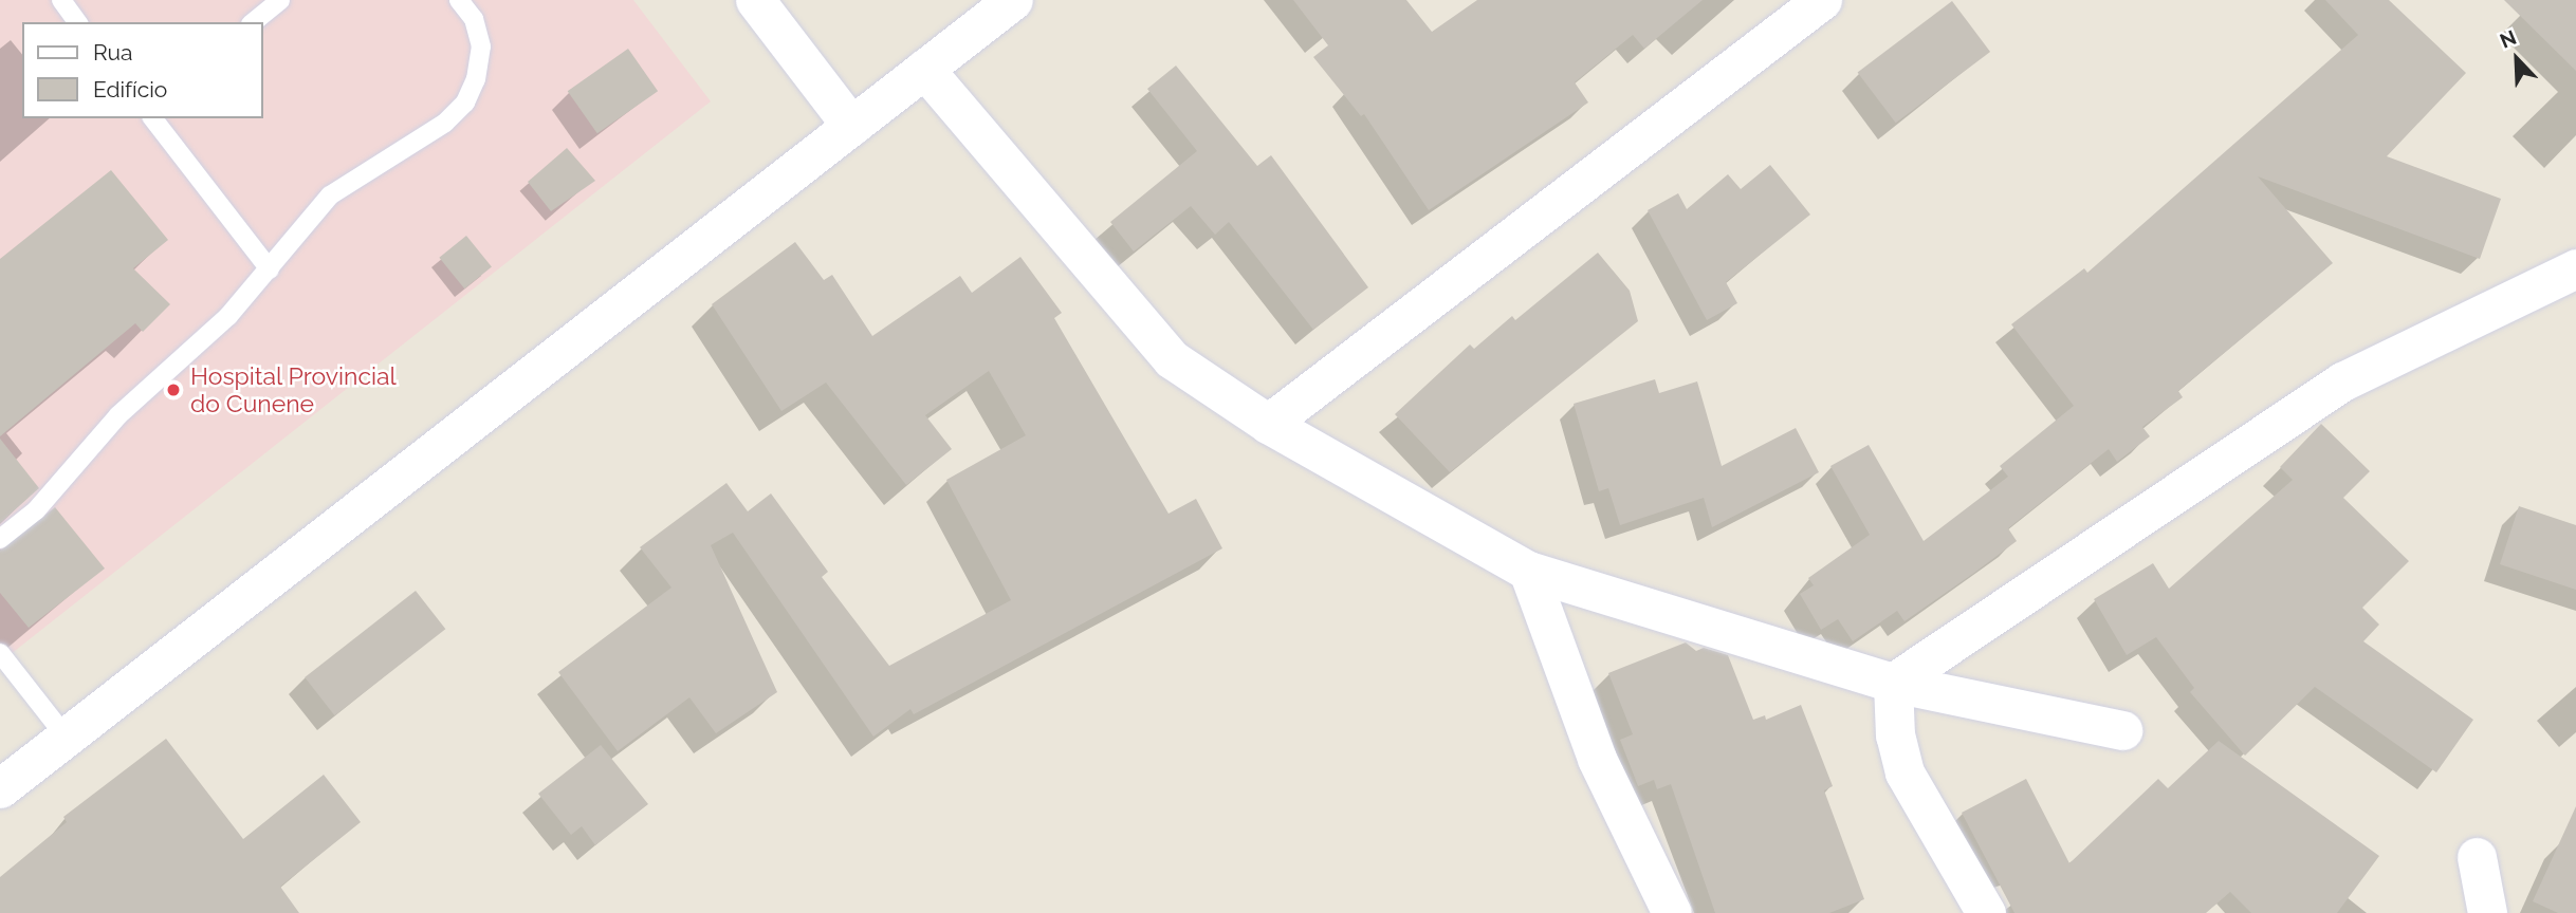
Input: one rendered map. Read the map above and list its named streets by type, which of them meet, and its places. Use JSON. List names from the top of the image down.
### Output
{
  "places": ["Hospital Provincial do Cunene"],
  "legend": ["Rua", "Edifício"],
  "north": "top left"
}
